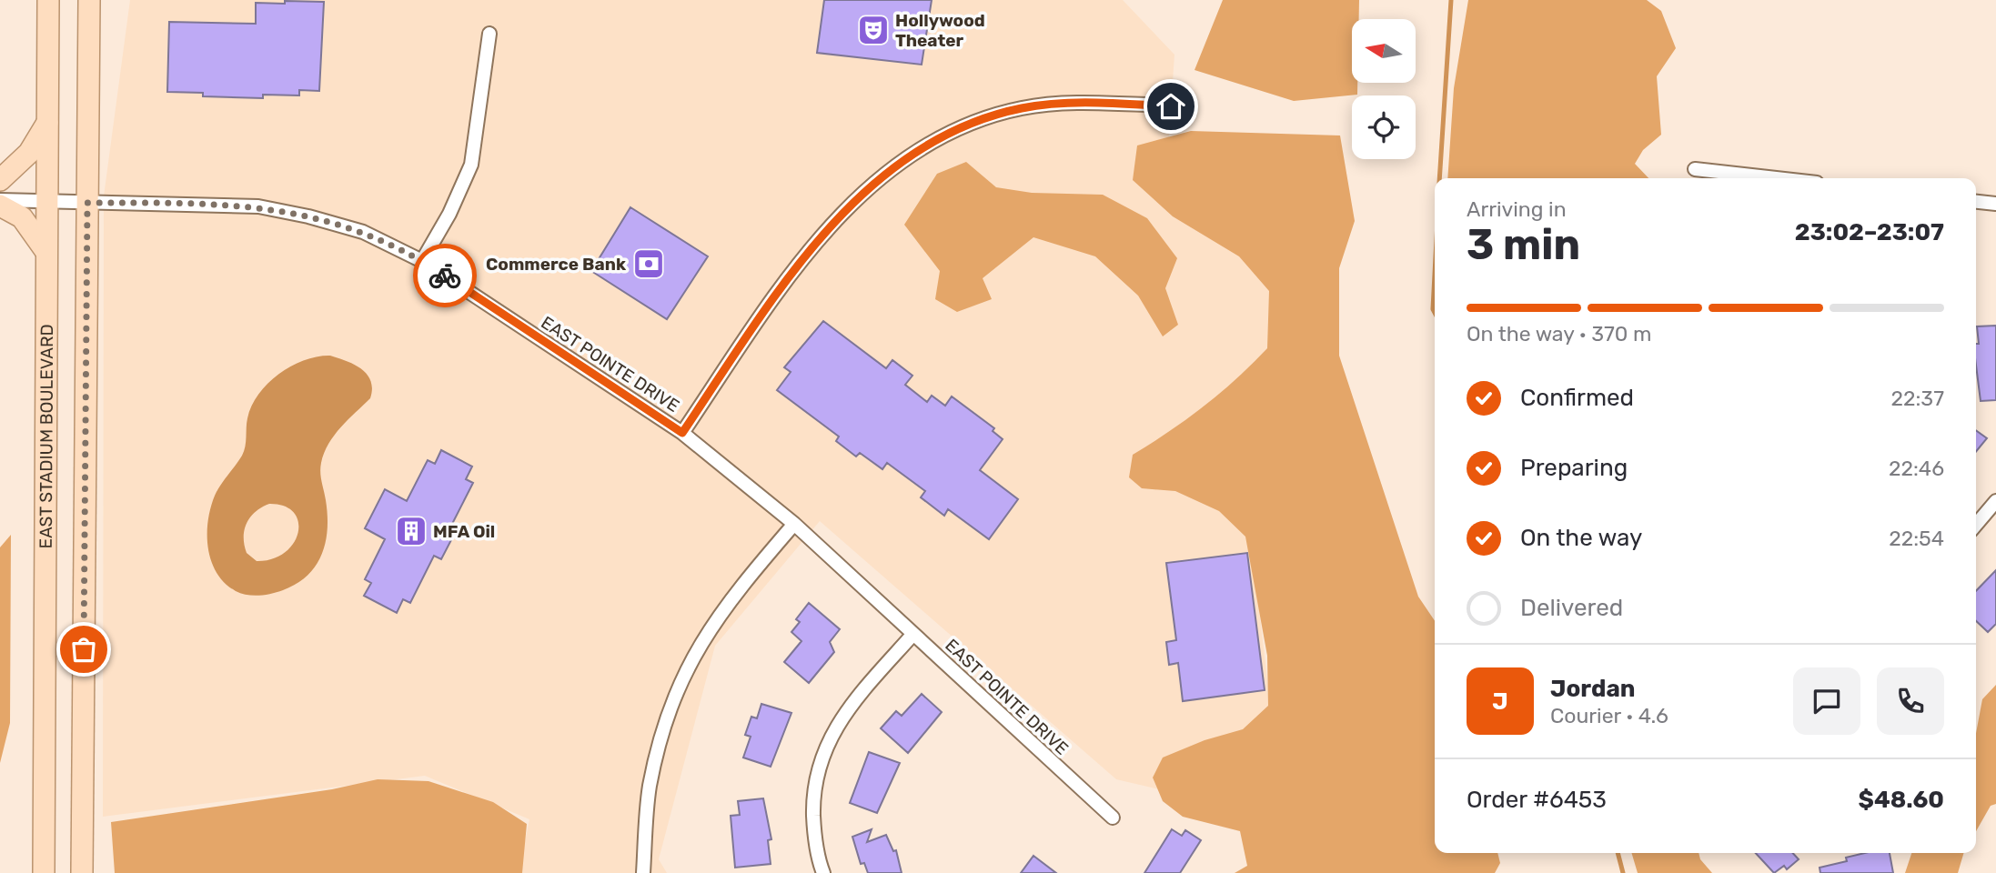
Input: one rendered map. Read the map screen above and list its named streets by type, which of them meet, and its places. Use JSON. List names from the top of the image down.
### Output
{
  "streets": {
    "main road": ["EAST STADIUM BOULEVARD"],
    "street": ["EAST POINTE DRIVE"]
  },
  "crossings": [
    ["EAST POINTE DRIVE", "EAST STADIUM BOULEVARD"]
  ],
  "places": {
    "theatre": ["Hollywood Theater"],
    "bank": ["Commerce Bank"],
    "building": ["MFA Oil"]
  },
  "north": "left",
  "page": {
    "heading": ["3 min", "Arriving in", "23:02–23:07"],
    "panel": [
      "Jordan",
      "Courier · 4.6",
      "Order #6453",
      "$48.60"
    ],
    "bar": "On the way · 370 m",
    "list": [
      ["Confirmed", "22:37"],
      ["Preparing", "22:46"],
      ["On the way", "22:54"],
      "Delivered"
    ],
    "round": "J"
  }
}
